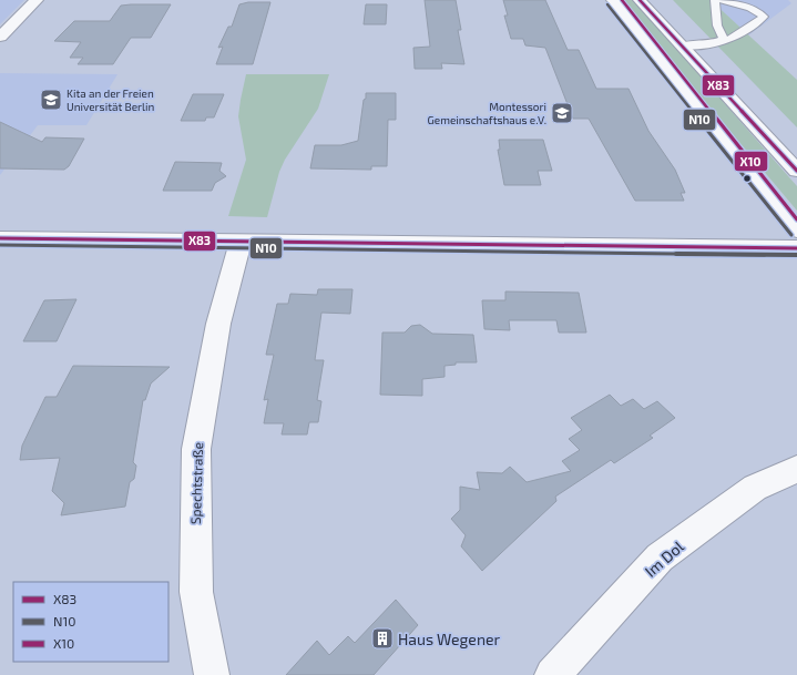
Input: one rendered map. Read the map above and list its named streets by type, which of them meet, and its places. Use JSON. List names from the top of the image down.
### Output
{
  "streets": {
    "main road": ["Spechtstraße", "Im Dol"]
  },
  "places": {
    "school or university": ["Kita an der Freien Universität Berlin", "Montessori Gemeinschaftshaus e.V."],
    "building": ["Haus Wegener"]
  },
  "lines": ["transit line X83", "transit line X10", "transit line N10"],
  "legend": ["X83", "N10", "X10"]
}
